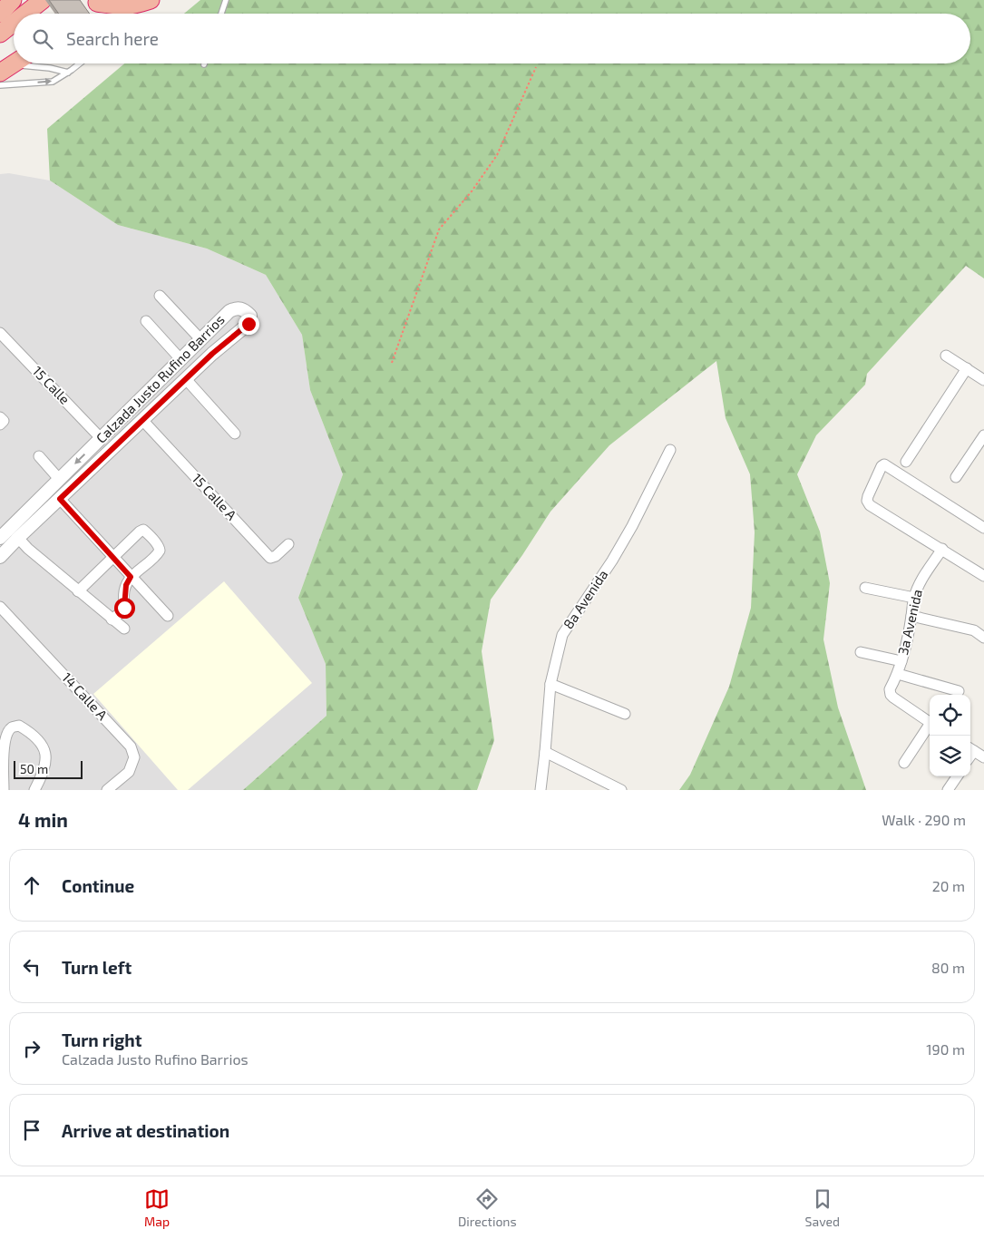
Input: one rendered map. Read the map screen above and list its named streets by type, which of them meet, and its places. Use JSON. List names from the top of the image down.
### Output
{
  "streets": {
    "street": [
      "Calzada Justo Rufino Barrios",
      "15 Calle",
      "15 Calle A",
      "8a Avenida",
      "3a Avenida",
      "14 Calle A"
    ]
  },
  "crossings": [
    ["Calzada Justo Rufino Barrios", "15 Calle"],
    ["Calzada Justo Rufino Barrios", "15 Calle A"]
  ],
  "scale_bar": "50 m",
  "page": {
    "search": "Search here",
    "scale": "50 m",
    "heading": ["4 min", "Walk · 290 m"],
    "list": [
      ["Continue", "20 m"],
      ["Turn left", "80 m"],
      ["Turn right", "Calzada Justo Rufino Barrios", "190 m"],
      "Arrive at destination"
    ],
    "nav": ["Map", "Directions", "Saved"]
  }
}
